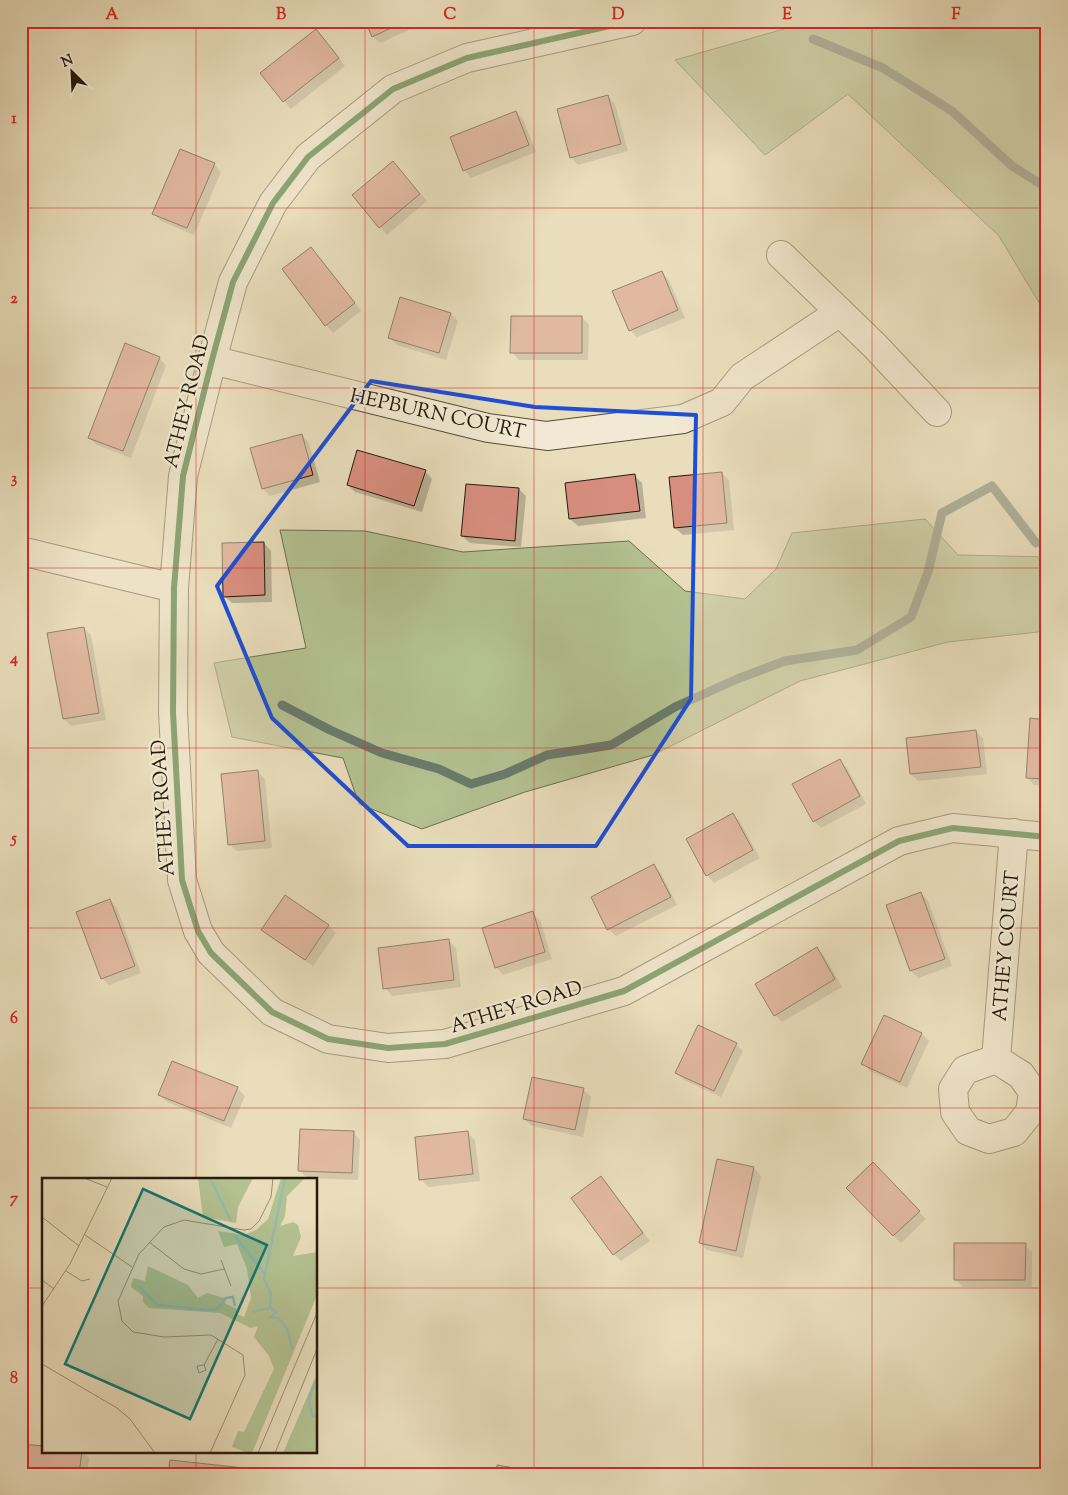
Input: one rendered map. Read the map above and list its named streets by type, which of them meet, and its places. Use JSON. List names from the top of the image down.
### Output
{
  "streets": {
    "street": ["ATHEY ROAD", "HEPBURN COURT", "ATHEY COURT"]
  },
  "crossings": [
    ["ATHEY ROAD", "HEPBURN COURT"],
    ["ATHEY ROAD", "ATHEY COURT"]
  ],
  "north": "top left",
  "grid": {
    "columns": [
      "A",
      "B",
      "C",
      "D",
      "E",
      "F"
    ],
    "rows": [
      "1",
      "2",
      "3",
      "4",
      "5",
      "6",
      "7",
      "8"
    ]
  }
}
